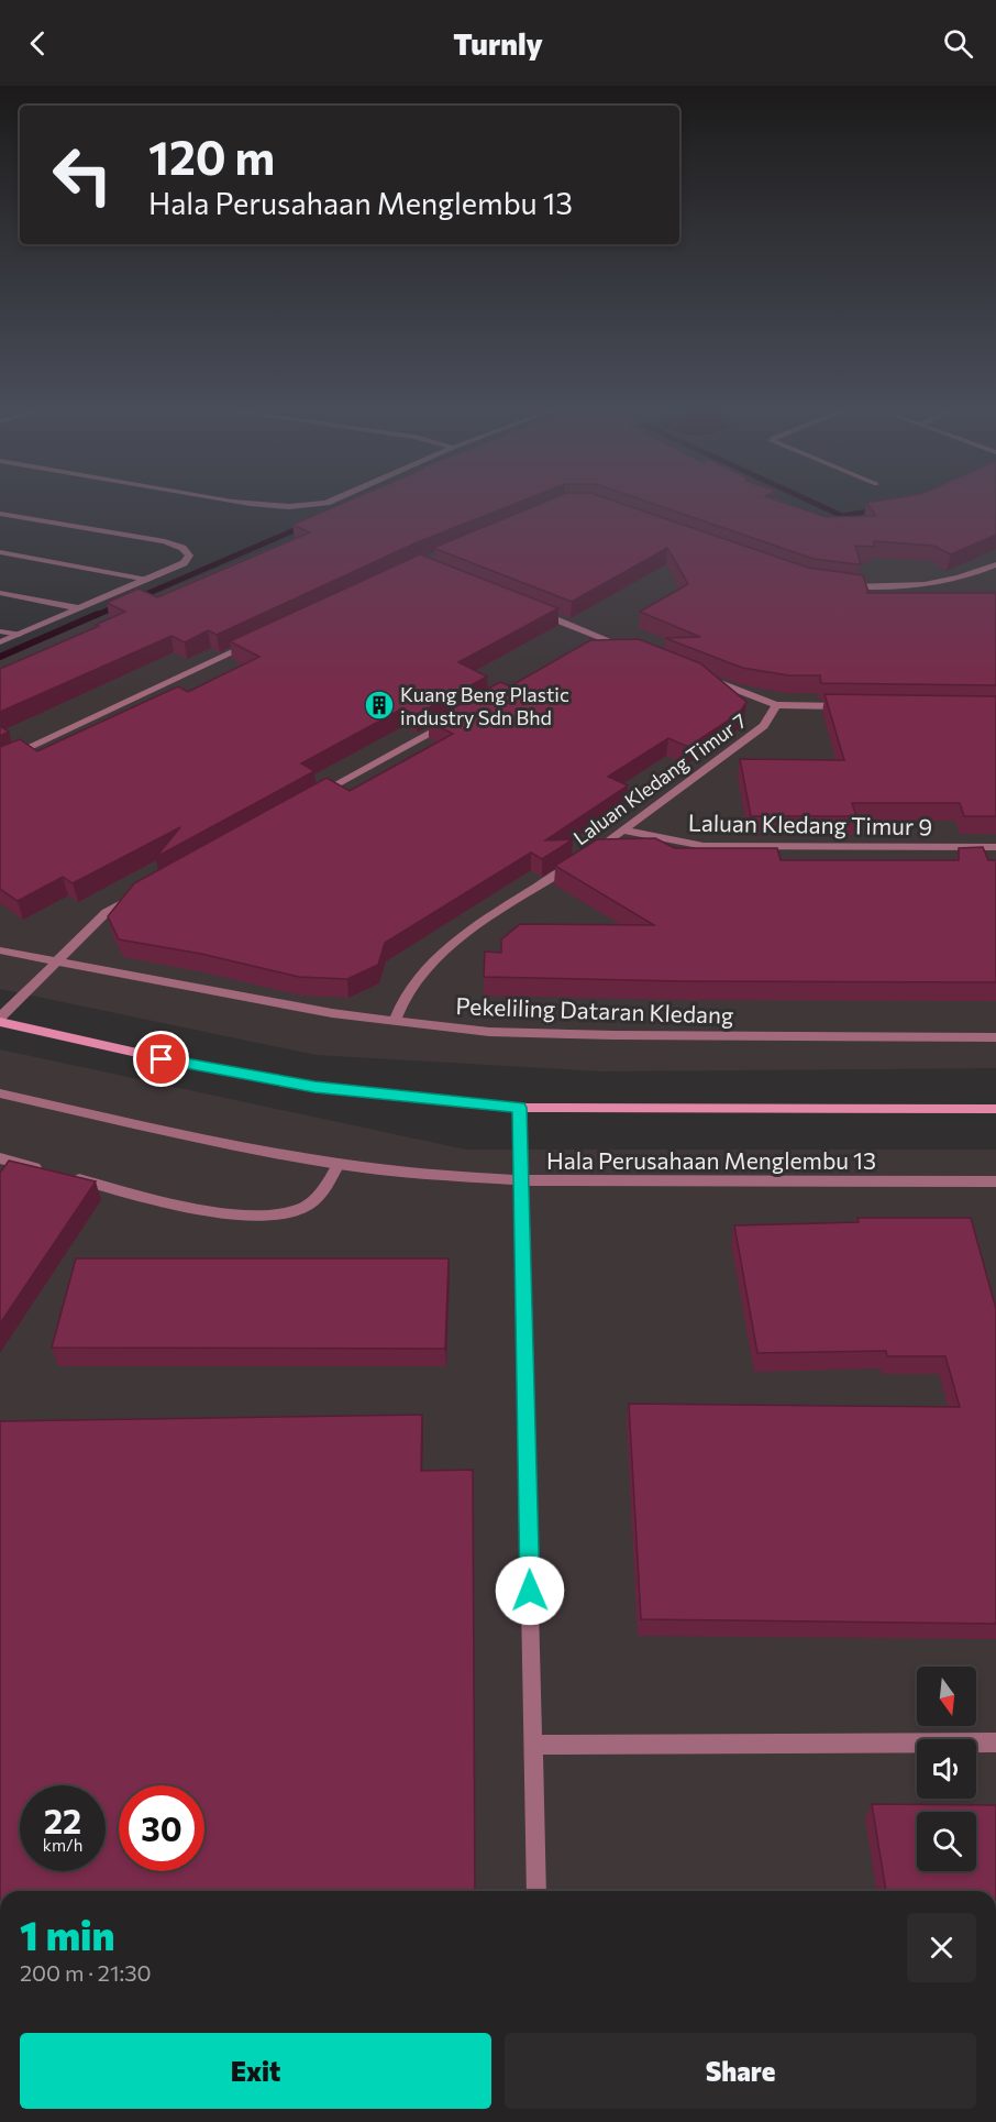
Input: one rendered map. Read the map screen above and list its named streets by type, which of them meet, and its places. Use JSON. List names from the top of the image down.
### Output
{
  "streets": {
    "street": [
      "Laluan Kledang Timur 7",
      "Laluan Kledang Timur 9",
      "Pekeliling Dataran Kledang",
      "Hala Perusahaan Menglembu 13"
    ]
  },
  "crossings": [
    ["Laluan Kledang Timur 7", "Laluan Kledang Timur 9"],
    ["Laluan Kledang Timur 7", "Pekeliling Dataran Kledang"]
  ],
  "places": {
    "building": ["Kuang Beng Plastic industry Sdn Bhd"]
  },
  "north": "bottom",
  "page": {
    "header": "Turnly",
    "turn": ["120 m", "Hala Perusahaan Menglembu 13"],
    "speed": "22 km/h",
    "limit": "30",
    "heading": ["1 min", "200 m · 21:30"],
    "buttons": ["Exit", "Share"]
  }
}
